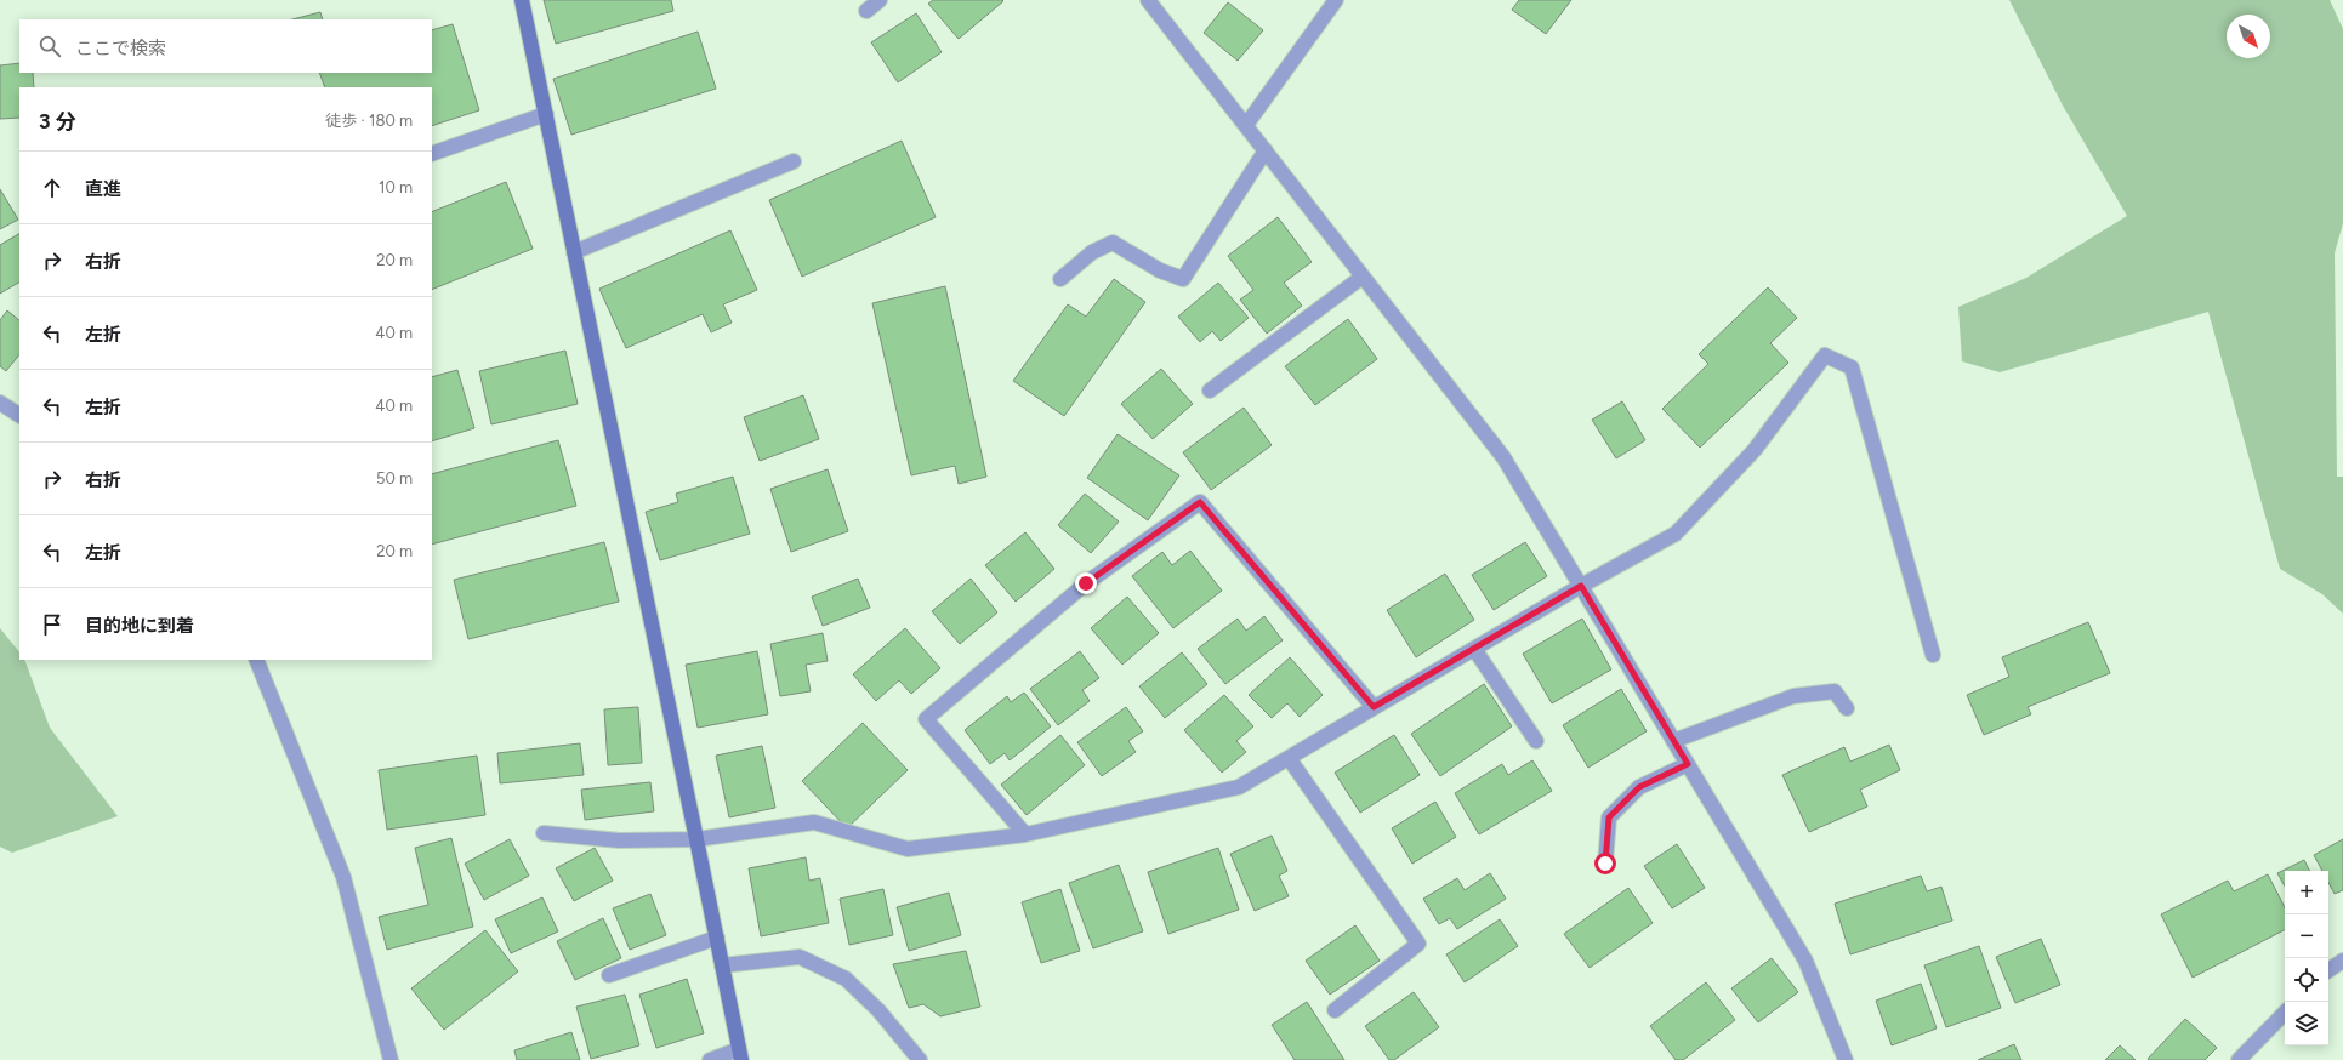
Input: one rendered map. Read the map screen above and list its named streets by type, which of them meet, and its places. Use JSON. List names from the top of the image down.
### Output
{
  "north": "bottom right",
  "page": {
    "search": "ここで検索",
    "heading": ["3 分", "徒歩 · 180 m"],
    "list": [
      ["直進", "10 m"],
      ["右折", "20 m"],
      ["左折", "40 m"],
      ["左折", "40 m"],
      ["右折", "50 m"],
      ["左折", "20 m"],
      "目的地に到着"
    ],
    "map_buttons": ["+", "−"]
  }
}
